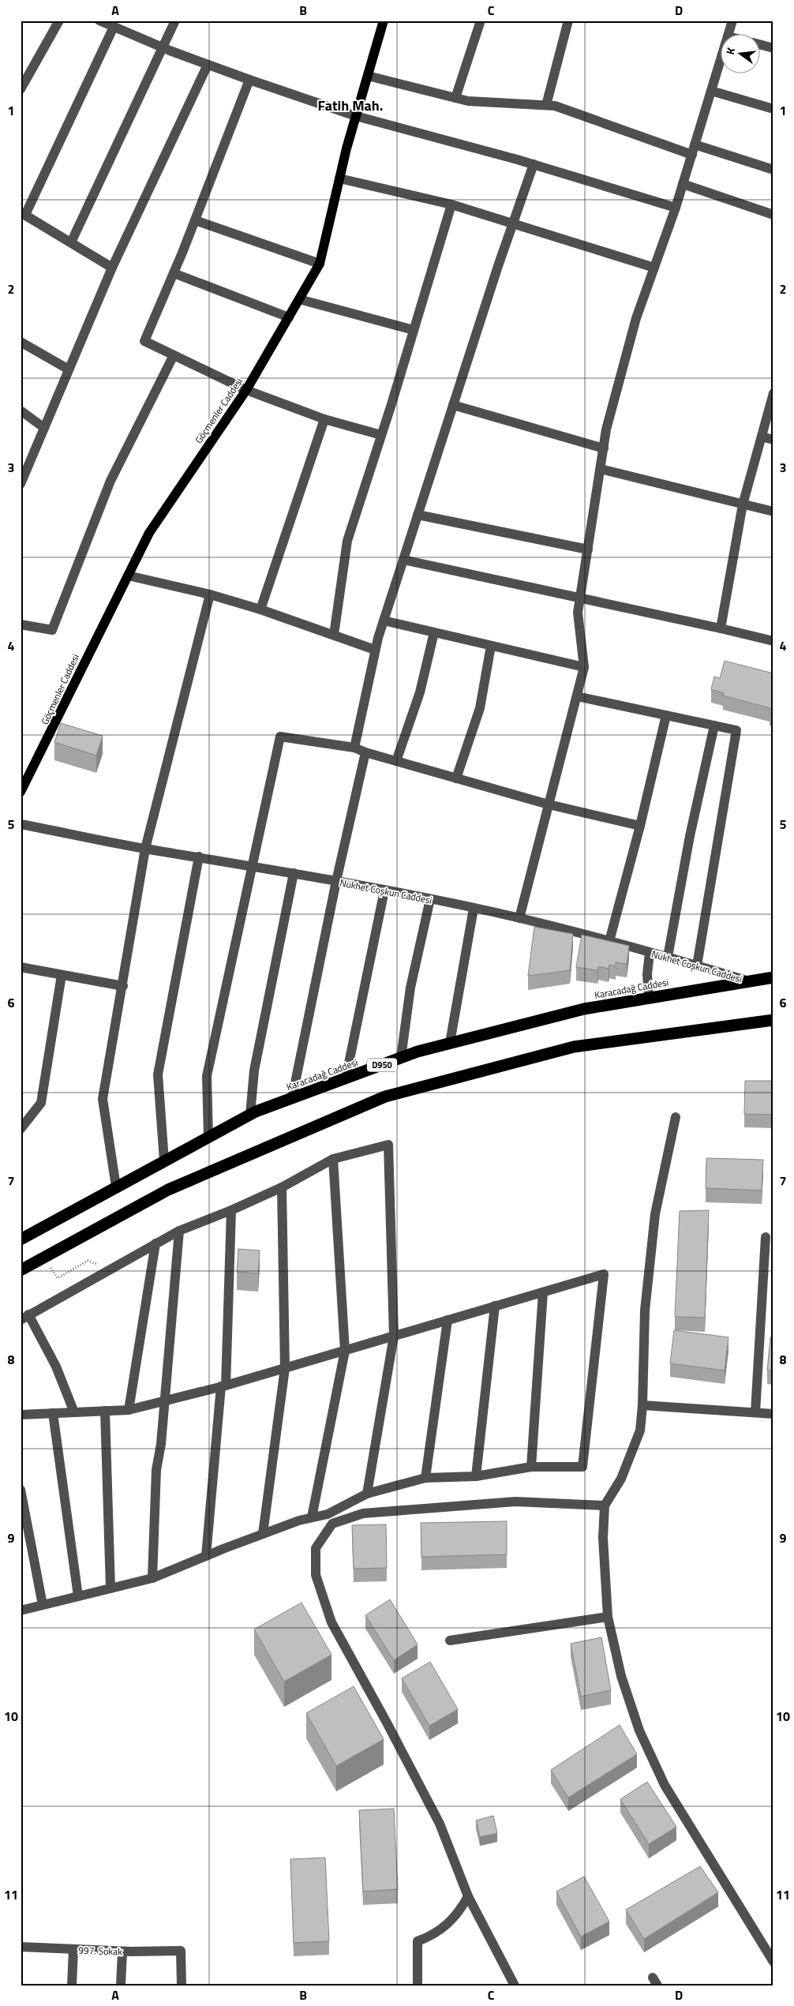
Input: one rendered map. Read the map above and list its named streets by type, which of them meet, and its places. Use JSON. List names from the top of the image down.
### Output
{
  "streets": {
    "highway": ["Karacadağ Caddesi", "D950"],
    "main road": ["Göçmenler Caddesi"],
    "street": ["Nükhet Coşkun Caddesi", "997. Sokak"]
  },
  "crossings": [
    ["Nükhet Coşkun Caddesi", "Karacadağ Caddesi"]
  ],
  "districts": ["Fatih Mah."],
  "north": "left",
  "grid": {
    "columns": [
      "A",
      "B",
      "C",
      "D"
    ],
    "rows": [
      "1",
      "2",
      "3",
      "4",
      "5",
      "6",
      "7",
      "8",
      "9",
      "10",
      "11"
    ]
  }
}
